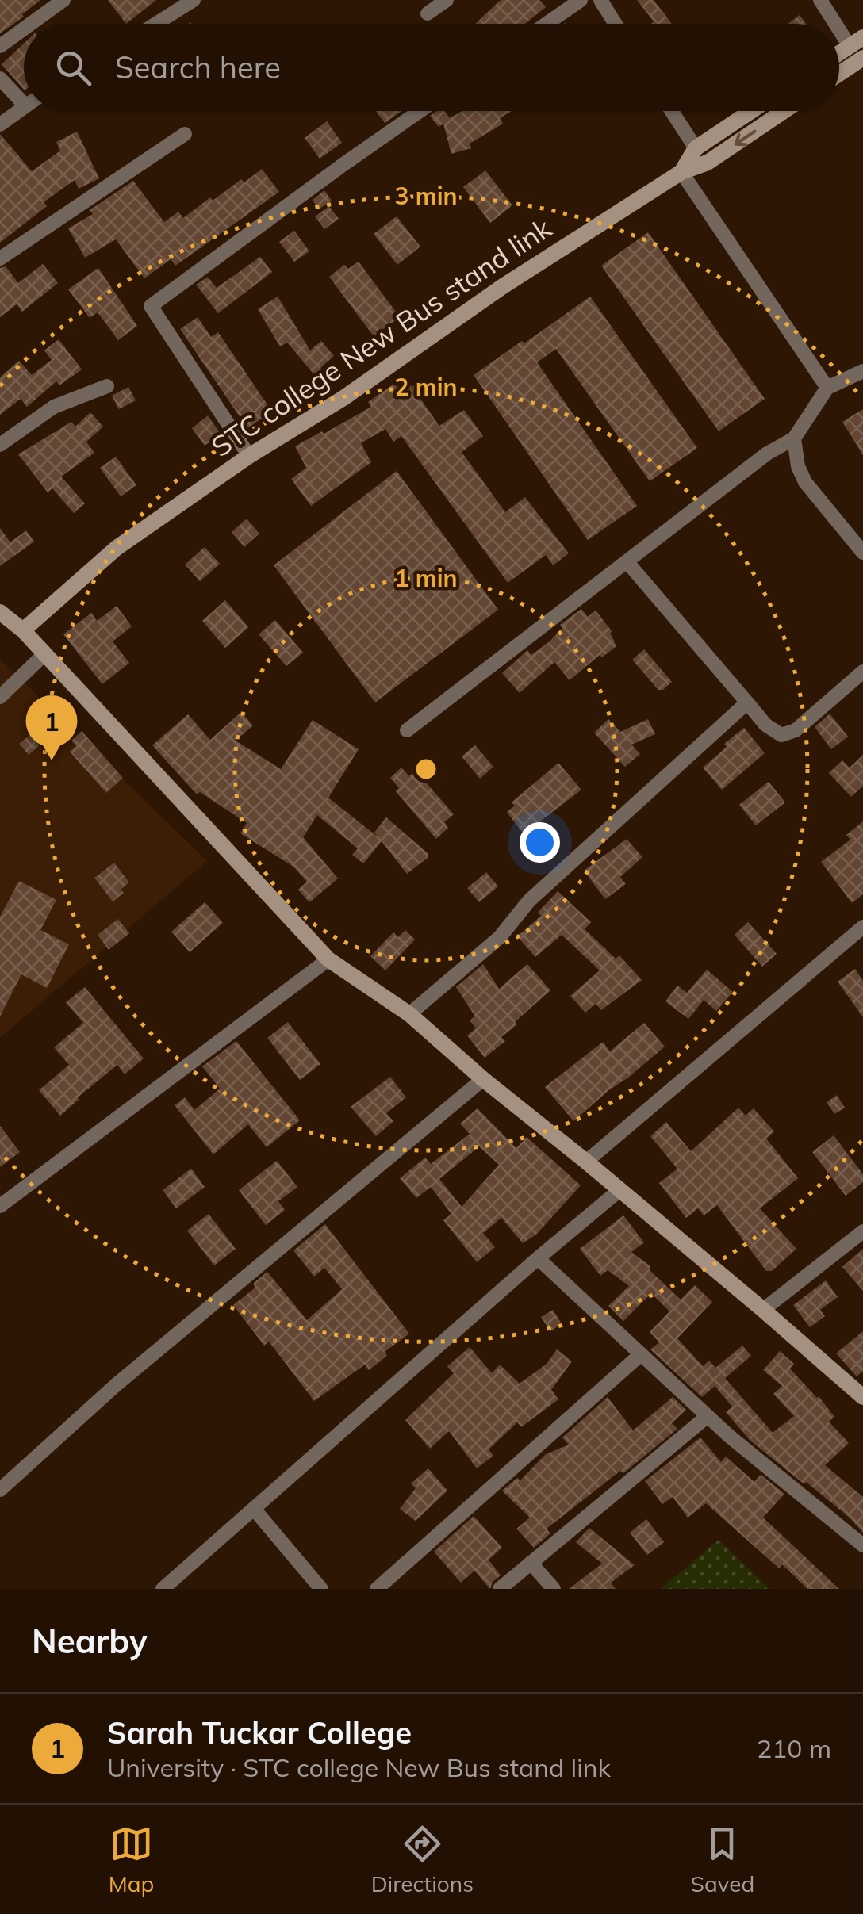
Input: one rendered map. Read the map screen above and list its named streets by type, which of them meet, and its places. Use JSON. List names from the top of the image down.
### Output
{
  "streets": {
    "street": ["STC college New Bus stand link"]
  },
  "page": {
    "search": "Search here",
    "pins": "1",
    "heading": "Nearby",
    "list": [
      {
        "mark": "1",
        "name": "Sarah Tuckar College",
        "note": "University · STC college New Bus stand link",
        "value": "210 m"
      }
    ],
    "nav": ["Map", "Directions", "Saved"]
  },
  "rings": ["3 min", "2 min", "1 min"]
}
